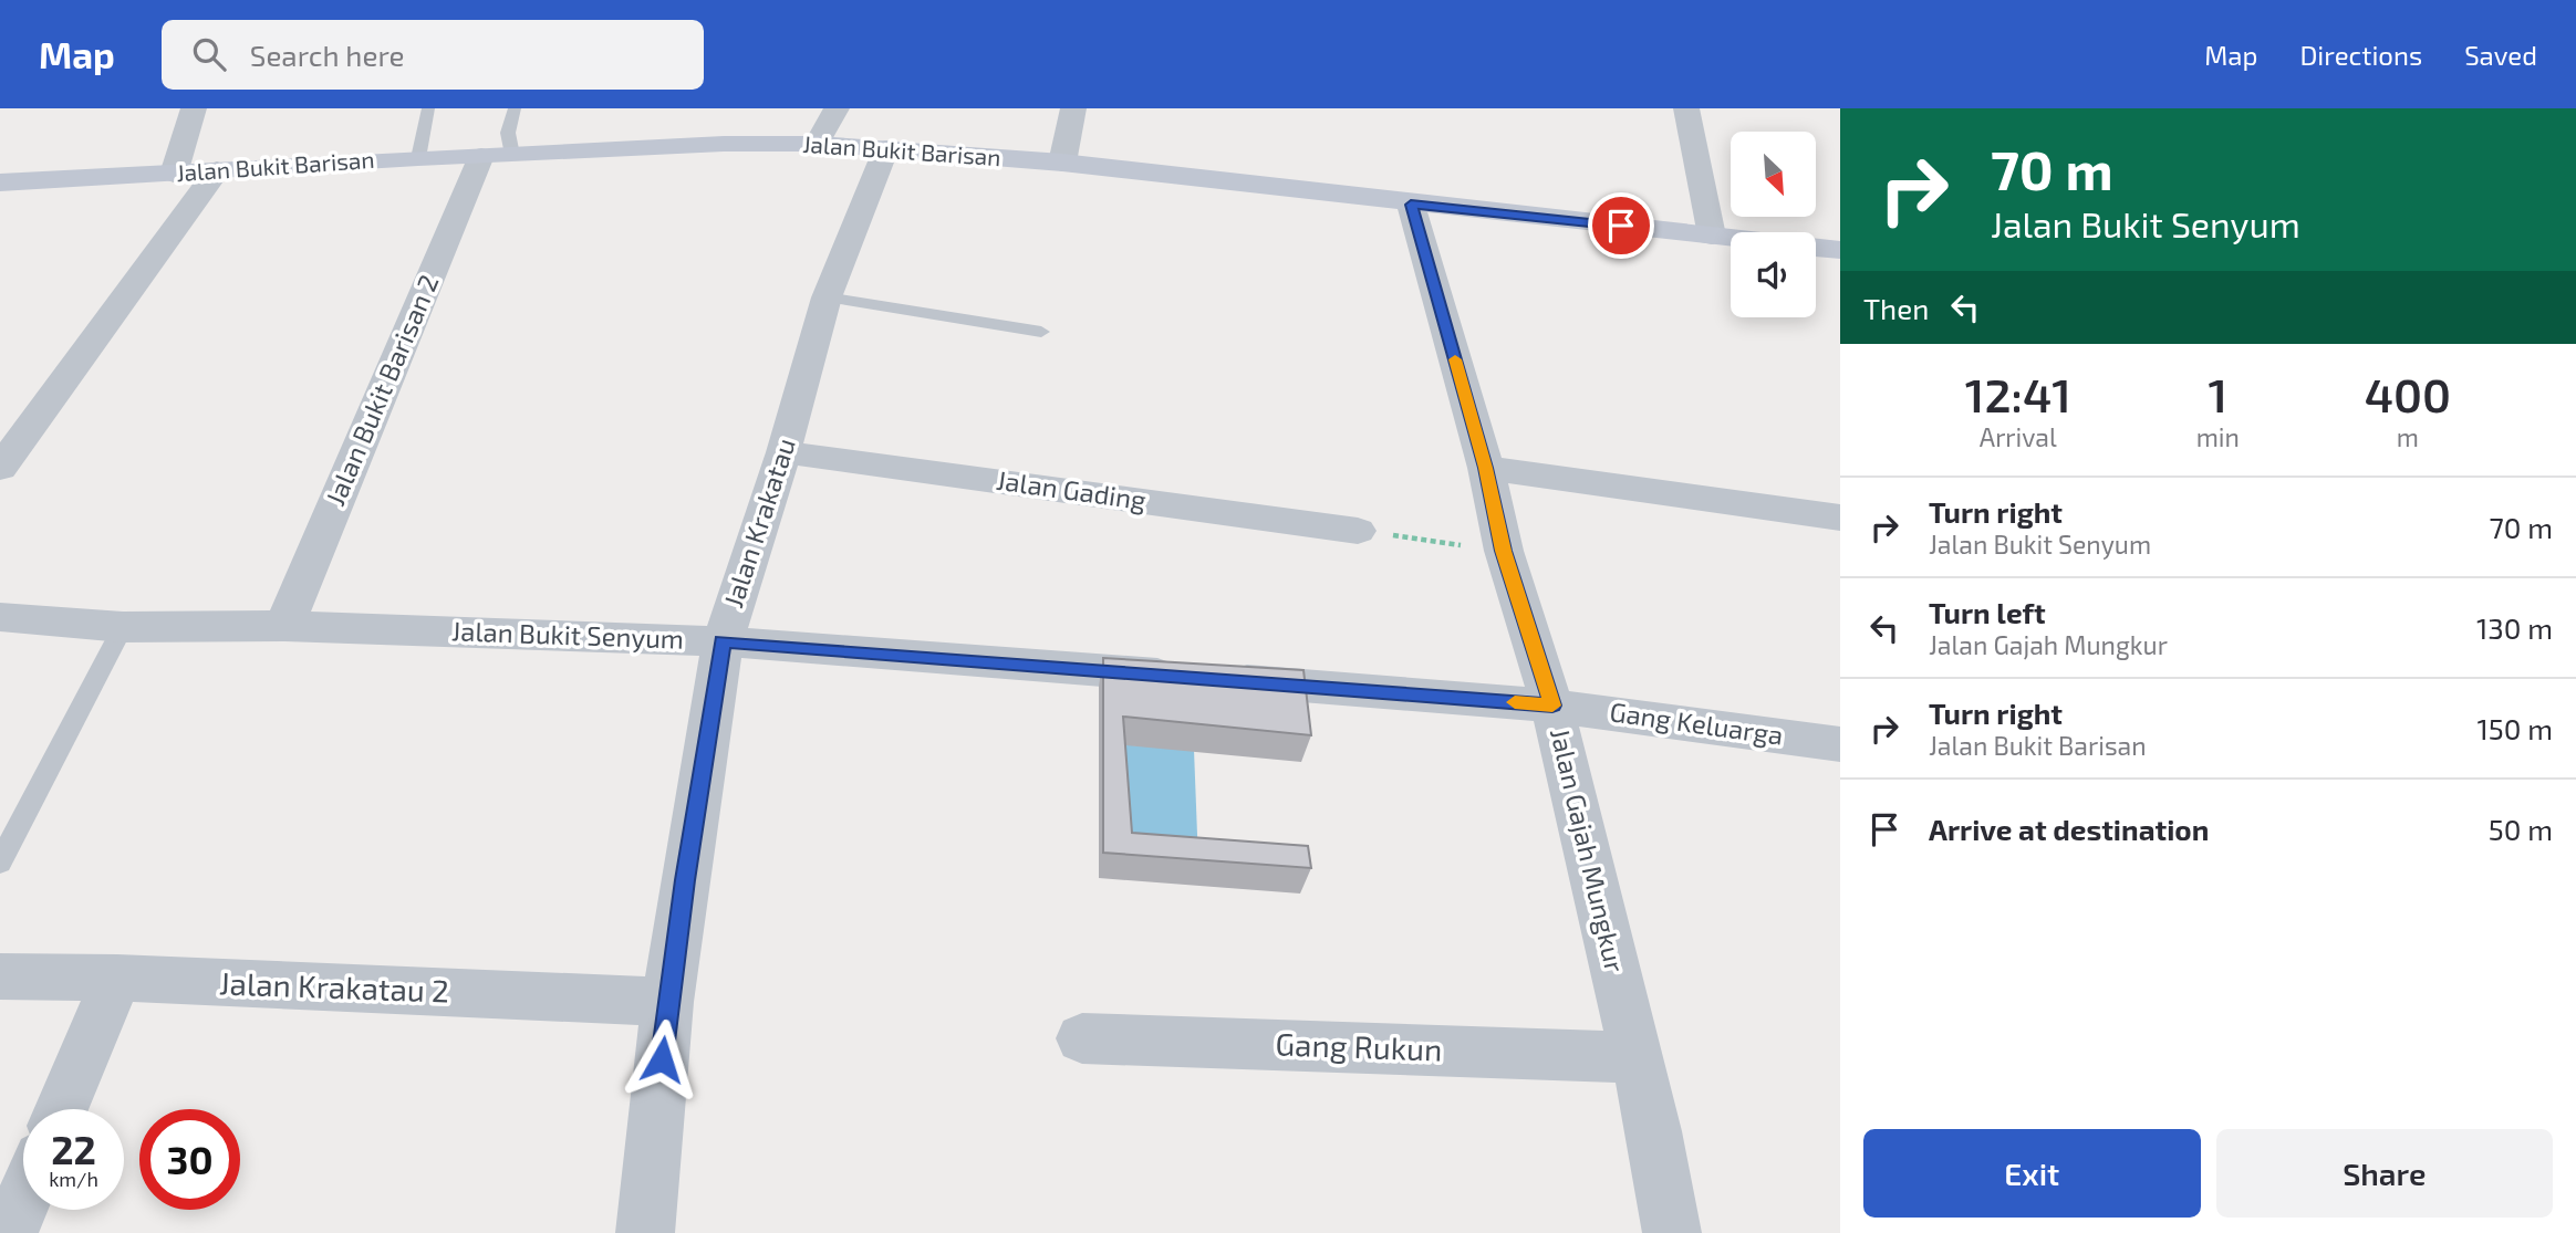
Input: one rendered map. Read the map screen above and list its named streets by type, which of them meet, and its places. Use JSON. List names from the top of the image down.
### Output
{
  "streets": {
    "main road": ["Jalan Bukit Barisan"],
    "street": [
      "Jalan Bukit Barisan 2",
      "Jalan Gading",
      "Jalan Krakatau",
      "Jalan Bukit Senyum",
      "Gang Keluarga",
      "Jalan Gajah Mungkur",
      "Jalan Krakatau 2",
      "Gang Rukun"
    ]
  },
  "crossings": [
    ["Jalan Bukit Barisan", "Jalan Bukit Barisan 2"],
    ["Jalan Bukit Barisan", "Jalan Krakatau"],
    ["Jalan Bukit Barisan", "Jalan Gajah Mungkur"],
    ["Jalan Bukit Barisan 2", "Jalan Bukit Senyum"],
    ["Jalan Gading", "Jalan Krakatau"],
    ["Jalan Krakatau", "Jalan Bukit Senyum"],
    ["Jalan Krakatau", "Jalan Krakatau 2"],
    ["Jalan Bukit Senyum", "Gang Keluarga"],
    ["Jalan Bukit Senyum", "Jalan Gajah Mungkur"],
    ["Gang Keluarga", "Jalan Gajah Mungkur"],
    ["Jalan Gajah Mungkur", "Gang Rukun"]
  ],
  "north": "bottom right",
  "page": {
    "header": "Map",
    "search": "Search here",
    "nav": ["Map", "Directions", "Saved"],
    "turn": ["70 m", "Jalan Bukit Senyum"],
    "then": "Then",
    "eta": [
      "12:41",
      "Arrival",
      "1",
      "min",
      "400",
      "m"
    ],
    "list": [
      {
        "name": "Turn right",
        "note": "Jalan Bukit Senyum",
        "value": "70 m"
      },
      {
        "name": "Turn left",
        "note": "Jalan Gajah Mungkur",
        "value": "130 m"
      },
      {
        "name": "Turn right",
        "note": "Jalan Bukit Barisan",
        "value": "150 m"
      },
      {
        "name": "Arrive at destination",
        "value": "50 m"
      }
    ],
    "speed": "22 km/h",
    "limit": "30",
    "buttons": ["Exit", "Share"]
  }
}
